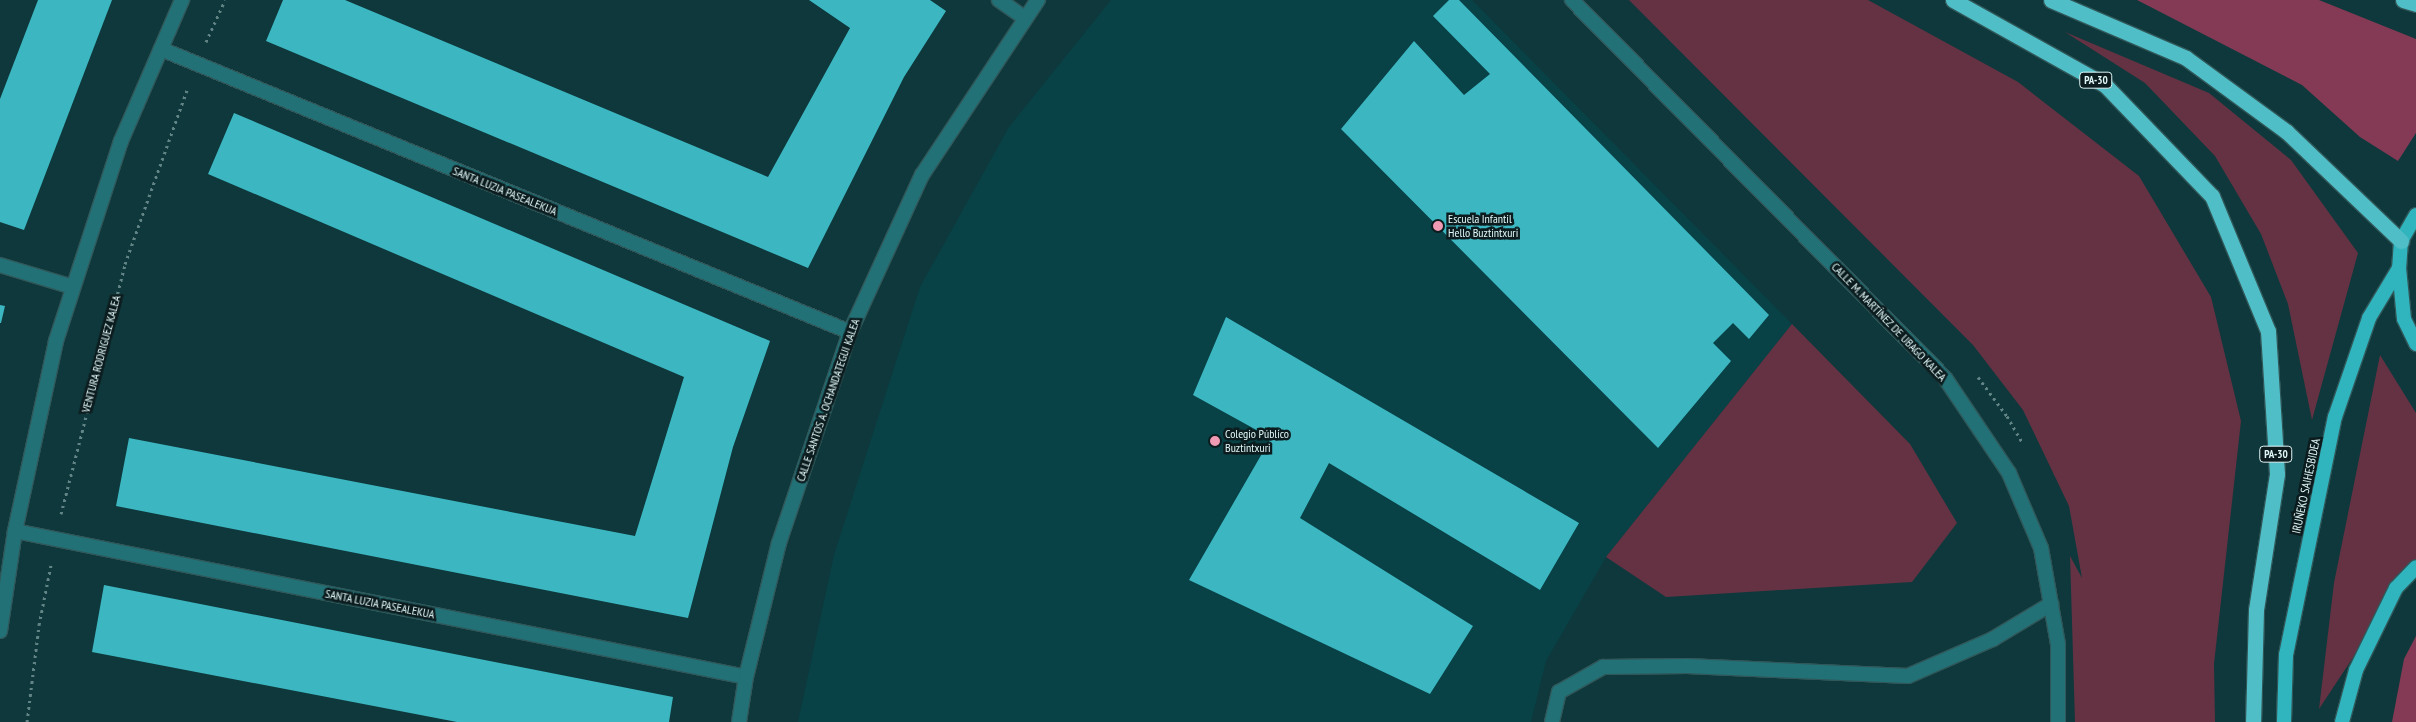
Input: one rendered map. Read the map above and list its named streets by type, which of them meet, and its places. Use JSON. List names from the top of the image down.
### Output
{
  "streets": {
    "highway": ["PA-30", "IRUÑEKO SAIHESBIDEA"],
    "street": ["SANTA LUZIA PASEALEKUA", "CALLE M. MARTÍNEZ DE UBAGO KALEA", "CALLE SANTOS A. OCHANDATEGUI KALEA"],
    "path": ["VENTURA RODRIGUEZ KALEA"]
  },
  "crossings": [
    ["SANTA LUZIA PASEALEKUA", "VENTURA RODRIGUEZ KALEA"],
    ["SANTA LUZIA PASEALEKUA", "CALLE SANTOS A. OCHANDATEGUI KALEA"]
  ],
  "places": ["Escuela Infantil Hello Buztintxuri", "Colegio Público Buztintxuri"]
}
